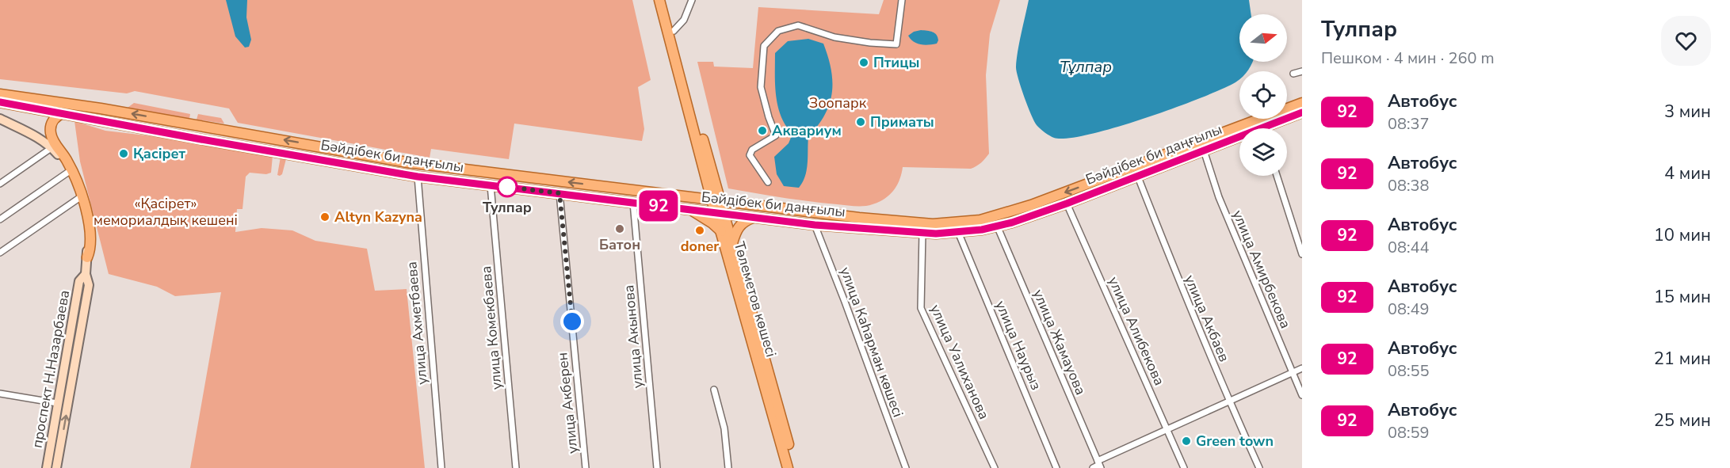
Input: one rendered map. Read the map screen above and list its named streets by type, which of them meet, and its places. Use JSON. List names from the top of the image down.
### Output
{
  "streets": {
    "main road": ["Бәйдібек би даңғылы", "Төлеметов көшесі", "проспект Н.Назарбаева"],
    "street": [
      "улица Амирбекова",
      "улица Акбаев",
      "улица Ахметбаева",
      "улица Комекбаева",
      "улица Алибекова",
      "улица Акынова",
      "улица Каһарман көшесі",
      "улица Жамауова",
      "улица Наурыз",
      "улица Уалиханова",
      "улица Акберен"
    ]
  },
  "crossings": [
    ["Бәйдібек би даңғылы", "улица Амирбекова"],
    ["Бәйдібек би даңғылы", "Төлеметов көшесі"],
    ["Бәйдібек би даңғылы", "улица Акбаев"],
    ["Бәйдібек би даңғылы", "улица Ахметбаева"],
    ["Бәйдібек би даңғылы", "улица Комекбаева"],
    ["Бәйдібек би даңғылы", "улица Алибекова"],
    ["Бәйдібек би даңғылы", "улица Акынова"],
    ["Бәйдібек би даңғылы", "улица Каһарман көшесі"],
    ["Бәйдібек би даңғылы", "улица Жамауова"],
    ["Бәйдібек би даңғылы", "улица Наурыз"],
    ["Бәйдібек би даңғылы", "улица Уалиханова"],
    ["Бәйдібек би даңғылы", "улица Акберен"]
  ],
  "water": ["Тұлпар"],
  "parks": ["Зоопарк", "«Қасірет» мемориалдық кешені"],
  "places": [
    "Птицы",
    "Приматы",
    "Аквариум",
    "Қасірет",
    "Тулпар",
    "Altyn Kazyna",
    "Батон",
    "doner",
    "Green town"
  ],
  "lines": ["bus line 92"],
  "north": "right",
  "page": {
    "on_map": "92",
    "heading": ["Тулпар", "Пешком · 4 мин · 260 m"],
    "list": [
      {
        "mark": "92",
        "name": "Автобус",
        "note": "08:37",
        "value": "3 мин"
      },
      {
        "mark": "92",
        "name": "Автобус",
        "note": "08:38",
        "value": "4 мин"
      },
      {
        "mark": "92",
        "name": "Автобус",
        "note": "08:44",
        "value": "10 мин"
      },
      {
        "mark": "92",
        "name": "Автобус",
        "note": "08:49",
        "value": "15 мин"
      },
      {
        "mark": "92",
        "name": "Автобус",
        "note": "08:55",
        "value": "21 мин"
      },
      {
        "mark": "92",
        "name": "Автобус",
        "note": "08:59",
        "value": "25 мин"
      }
    ]
  }
}
